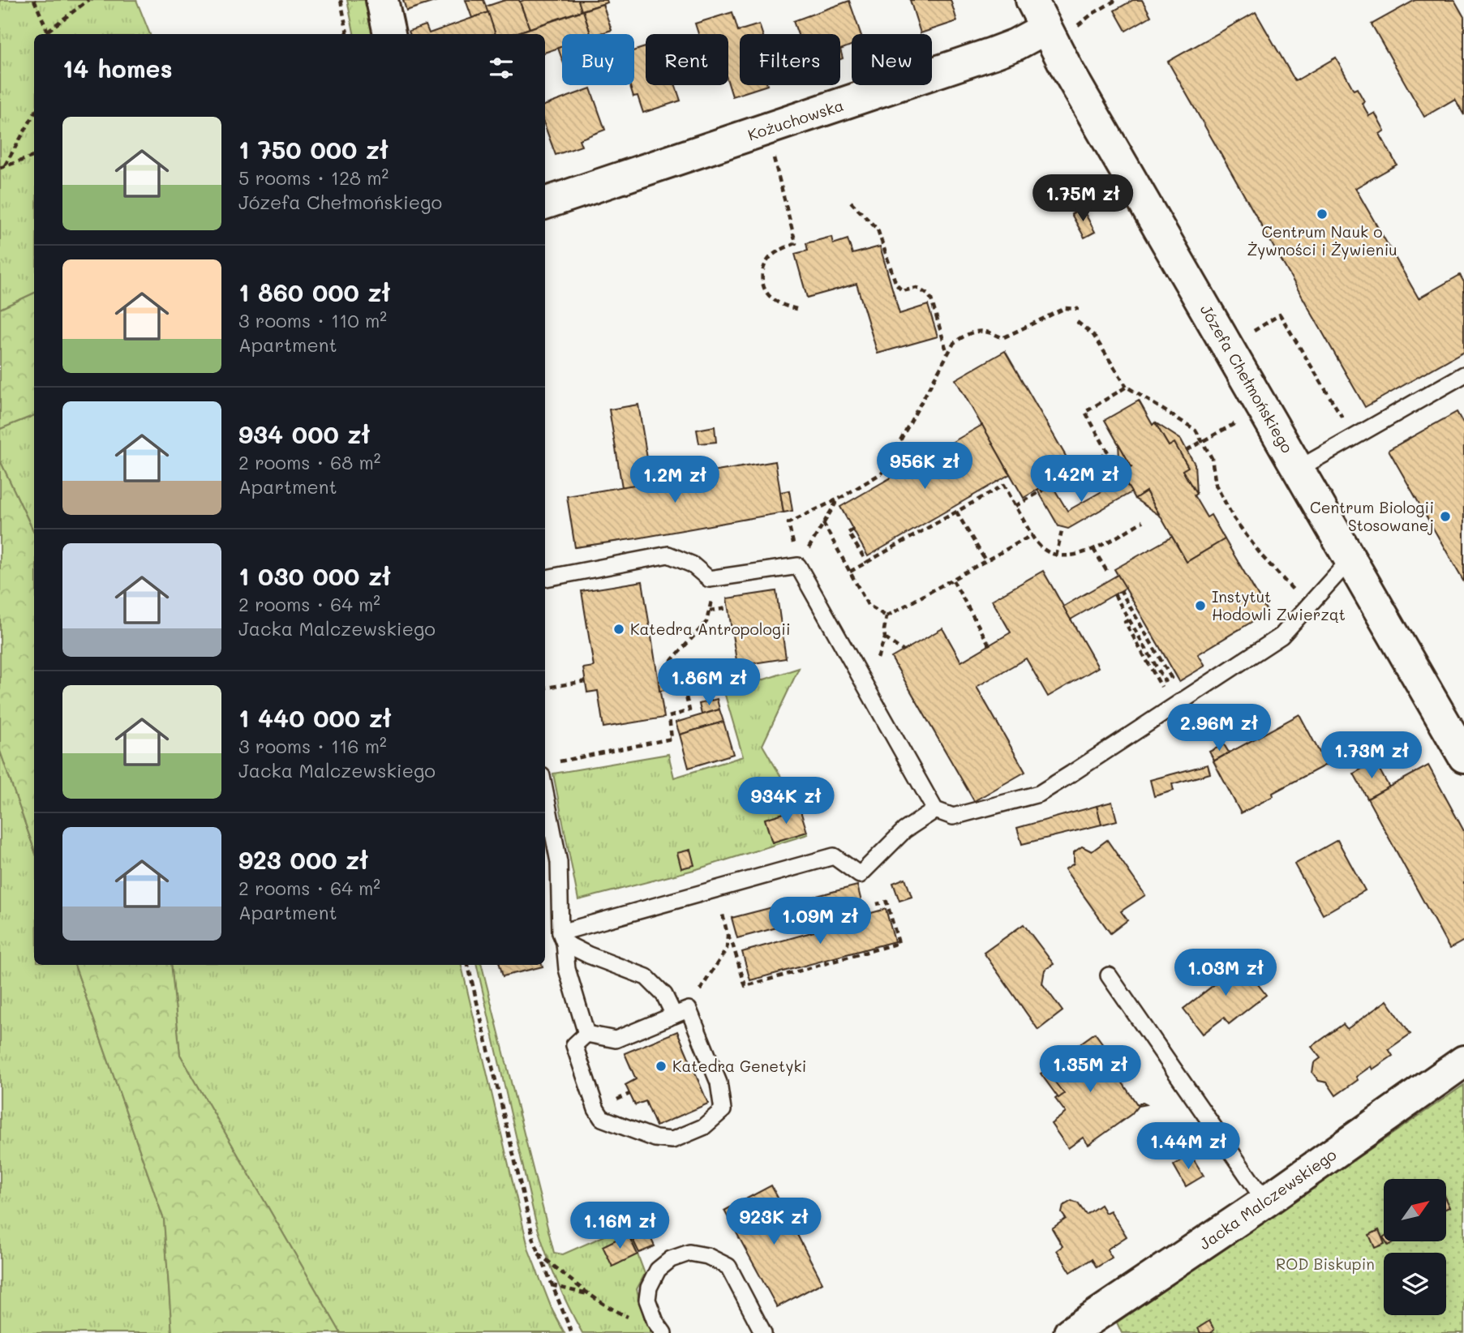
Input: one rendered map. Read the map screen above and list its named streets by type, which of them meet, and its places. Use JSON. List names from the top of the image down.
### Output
{
  "streets": {
    "street": ["Kożuchowska", "Józefa Chełmońskiego", "Jacka Malczewskiego"]
  },
  "crossings": [
    ["Kożuchowska", "Józefa Chełmońskiego"]
  ],
  "parks": ["ROD Biskupin"],
  "places": [
    "Centrum Nauk o Żywności i Żywieniu",
    "Centrum Biologii Stosowanej",
    "Instytut Hodowli Zwierząt",
    "Katedra Antropologii",
    "Katedra Genetyki"
  ],
  "north": "top right",
  "page": {
    "chip": [
      "Buy",
      "Rent",
      "Filters",
      "New"
    ],
    "heading": "14 homes",
    "list": [
      {
        "name": "1 750 000 zł",
        "note": "5 rooms · 128 m² · Józefa Chełmońskiego"
      },
      {
        "name": "1 860 000 zł",
        "note": "3 rooms · 110 m² · Apartment"
      },
      {
        "name": "934 000 zł",
        "note": "2 rooms · 68 m² · Apartment"
      },
      {
        "name": "1 030 000 zł",
        "note": "2 rooms · 64 m² · Jacka Malczewskiego"
      },
      {
        "name": "1 440 000 zł",
        "note": "3 rooms · 116 m² · Jacka Malczewskiego"
      },
      {
        "name": "923 000 zł",
        "note": "2 rooms · 64 m² · Apartment"
      }
    ],
    "price": [
      "1.75M zł",
      "956K zł",
      "1.42M zł",
      "1.2M zł",
      "1.86M zł",
      "2.96M zł",
      "1.73M zł",
      "934K zł",
      "1.09M zł",
      "1.03M zł",
      "1.35M zł",
      "1.44M zł",
      "923K zł",
      "1.16M zł"
    ]
  }
}
